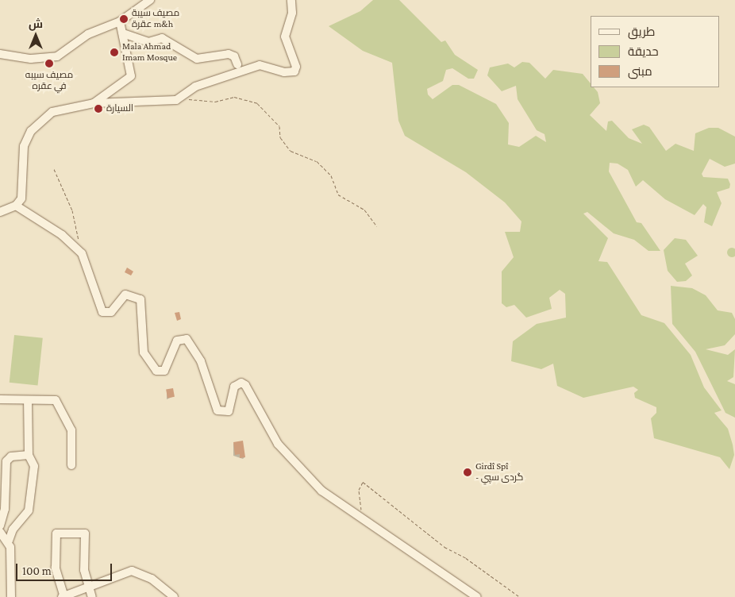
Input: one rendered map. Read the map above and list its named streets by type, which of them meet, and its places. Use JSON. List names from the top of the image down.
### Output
{
  "places": [
    "مصيف سيبة عقرة m&h",
    "Mala Ahmad Imam Mosque",
    "مصيف سيبه في عقره",
    "السيارة",
    "Girdî Spî - گردی سپي"
  ],
  "legend": ["طريق", "حديقة", "مبنى"],
  "scale_bar": "100 m",
  "north": "top"
}
